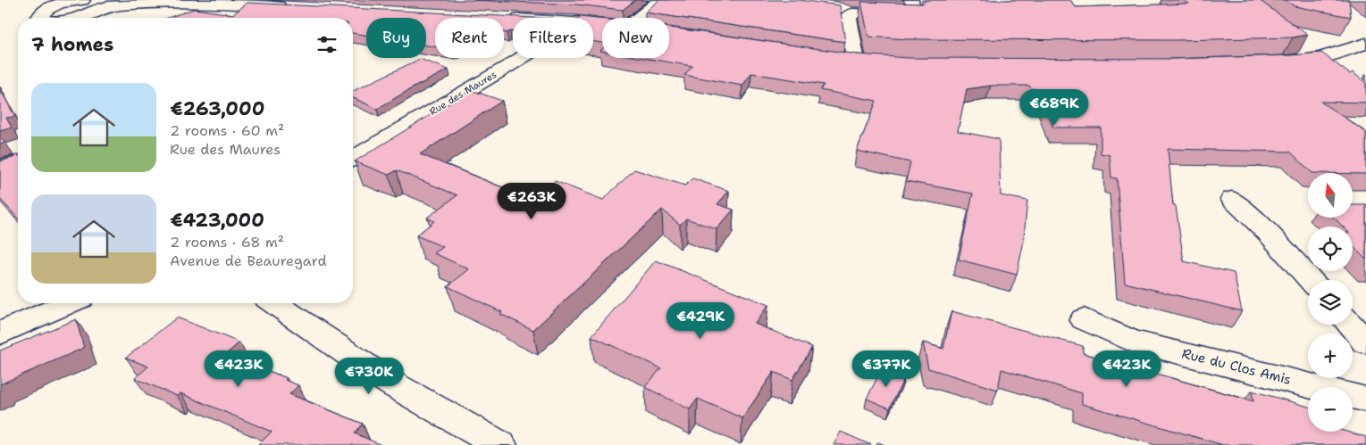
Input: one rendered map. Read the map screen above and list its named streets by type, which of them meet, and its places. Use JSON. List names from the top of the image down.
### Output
{
  "streets": {
    "street": ["Rue des Maures", "Rue du Clos Amis"]
  },
  "north": "top",
  "page": {
    "chip": [
      "Buy",
      "Rent",
      "Filters",
      "New"
    ],
    "heading": "7 homes",
    "list": [
      {
        "name": "€263,000",
        "note": "2 rooms · 60 m² · Rue des Maures"
      },
      {
        "name": "€423,000",
        "note": "2 rooms · 68 m² · Avenue de Beauregard"
      }
    ],
    "price": [
      "€689K",
      "€263K",
      "€429K",
      "€423K",
      "€377K",
      "€423K",
      "€730K"
    ],
    "map_buttons": ["+", "−"]
  }
}
